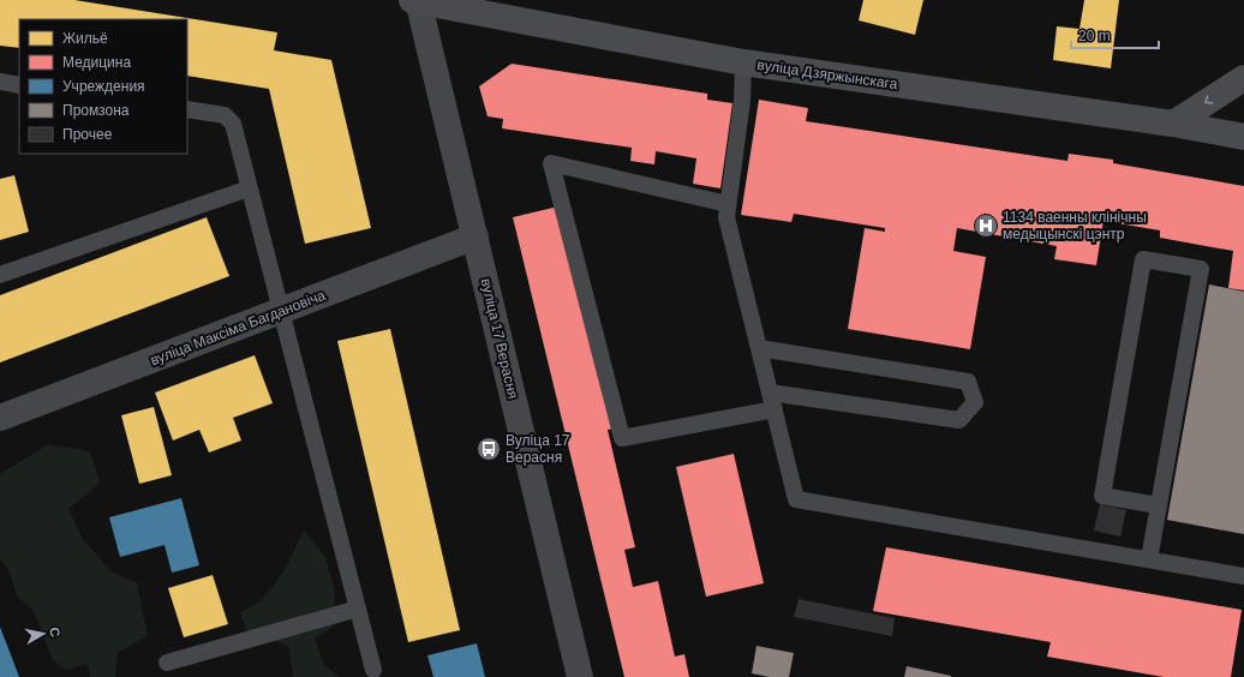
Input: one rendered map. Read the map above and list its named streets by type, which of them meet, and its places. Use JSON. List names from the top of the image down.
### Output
{
  "streets": {
    "main road": ["вуліца Дзяржынскага"],
    "street": ["вуліца Максіма Багдановіча", "вуліца 17 Верасня"]
  },
  "crossings": [
    ["вуліца Дзяржынскага", "вуліца 17 Верасня"],
    ["вуліца Максіма Багдановіча", "вуліца 17 Верасня"]
  ],
  "places": {
    "hospital": ["1134 ваенны клінічны медыцынскі цэнтр"],
    "bus stop": ["Вуліца 17 Верасня"]
  },
  "legend": [
    "Жильё",
    "Медицина",
    "Учреждения",
    "Промзона",
    "Прочее"
  ],
  "scale_bar": "20 m",
  "north": "right"
}
